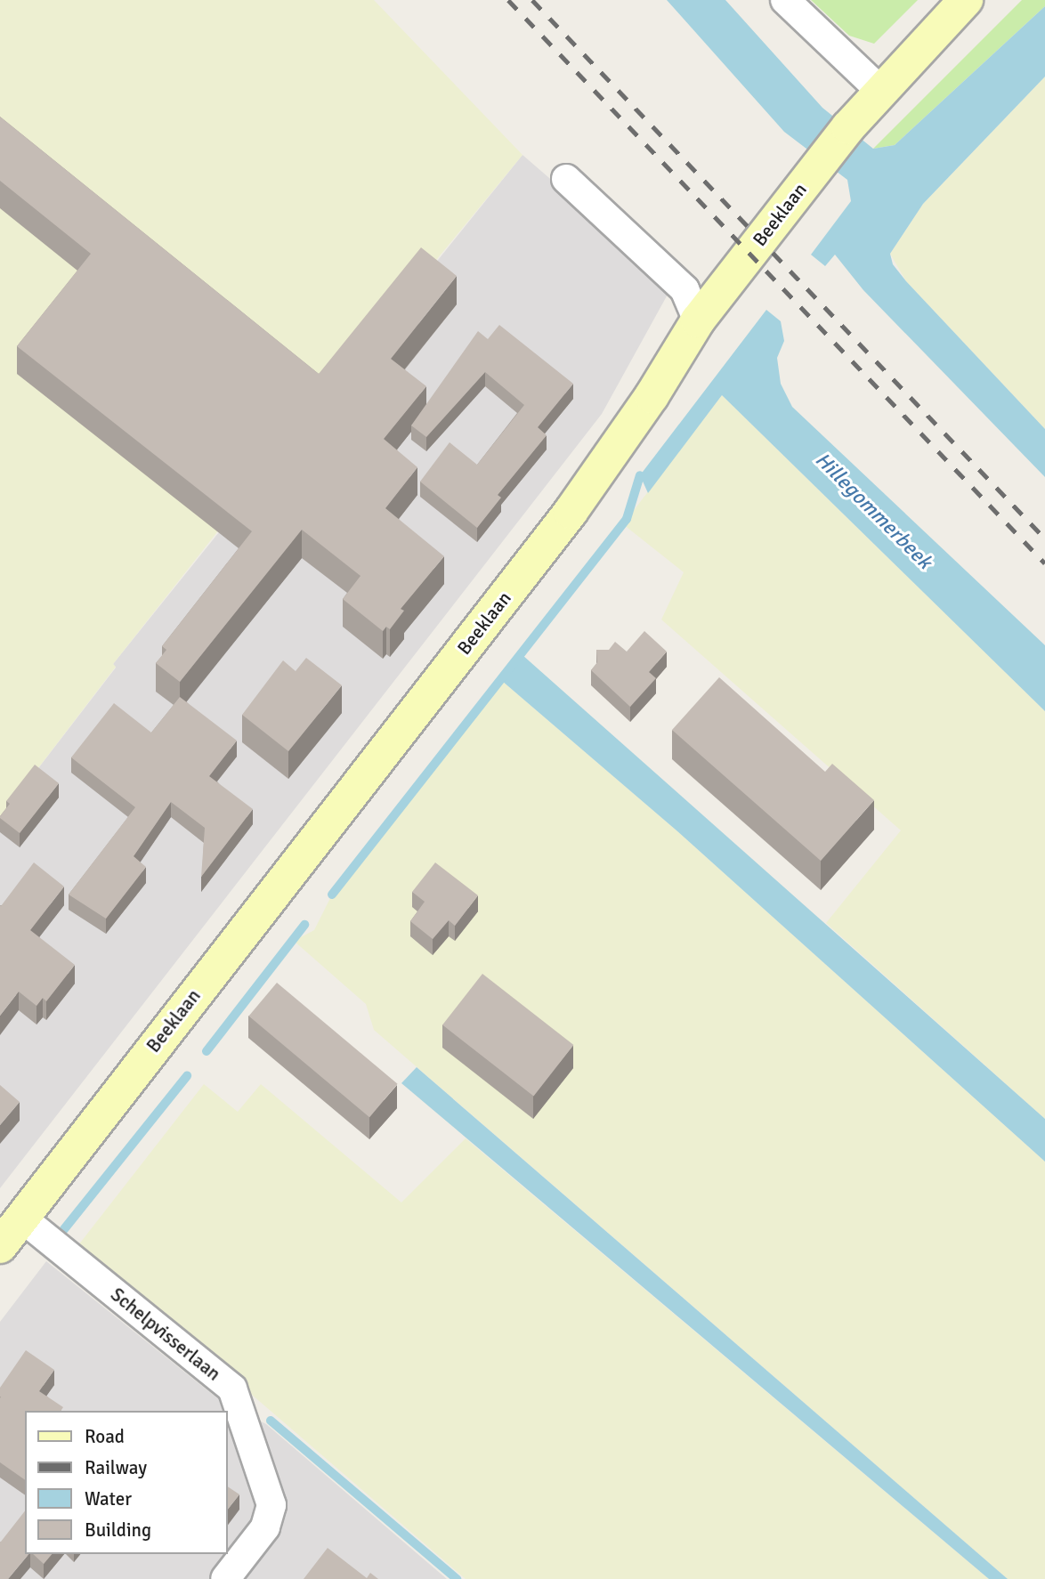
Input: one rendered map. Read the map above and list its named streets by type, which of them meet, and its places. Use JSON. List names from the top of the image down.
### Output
{
  "streets": {
    "main road": ["Beeklaan"],
    "street": ["Schelpvisserlaan"]
  },
  "crossings": [
    ["Beeklaan", "Schelpvisserlaan"]
  ],
  "water": ["Hillegommerbeek"],
  "legend": [
    "Road",
    "Railway",
    "Water",
    "Building"
  ]
}
